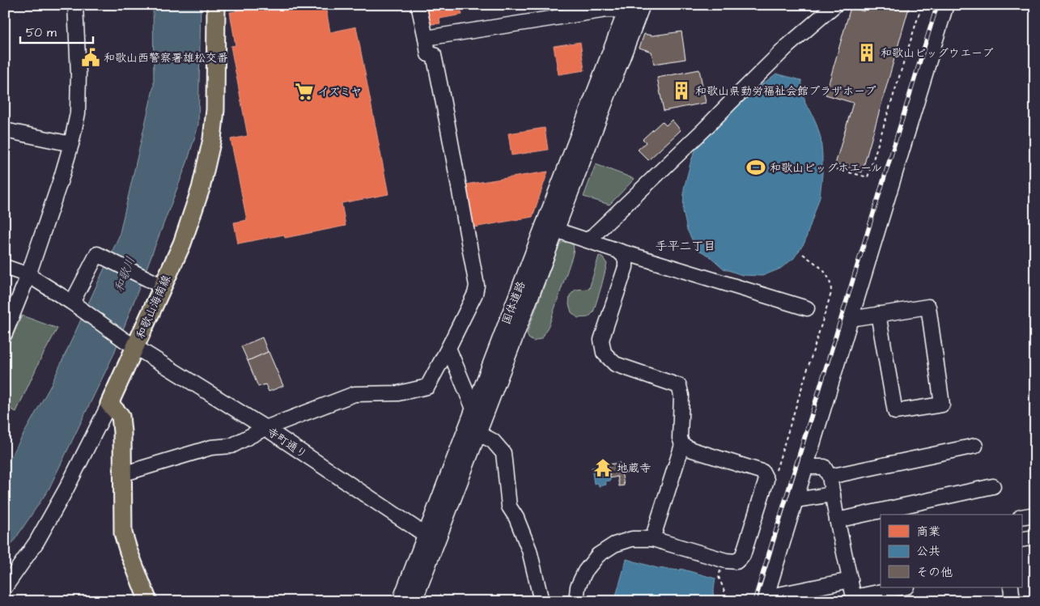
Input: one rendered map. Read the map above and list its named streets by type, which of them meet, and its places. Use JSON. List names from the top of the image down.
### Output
{
  "streets": {
    "main road": ["和歌山海南線"],
    "street": ["国体道路", "寺町通り"]
  },
  "crossings": [
    ["国体道路", "寺町通り"],
    ["和歌山海南線", "寺町通り"]
  ],
  "districts": ["手平二丁目"],
  "water": ["和歌川"],
  "places": {
    "building": ["和歌山ビッグウエーブ", "和歌山県勤労福祉会館プラザホープ"],
    "public building": ["和歌山西警察署雄松交番"],
    "supermarket": ["イズミヤ"],
    "sports": ["和歌山ビッグホエール"],
    "temple": ["地蔵寺"]
  },
  "legend": ["商業", "公共", "その他"],
  "scale_bar": "50 m"
}
